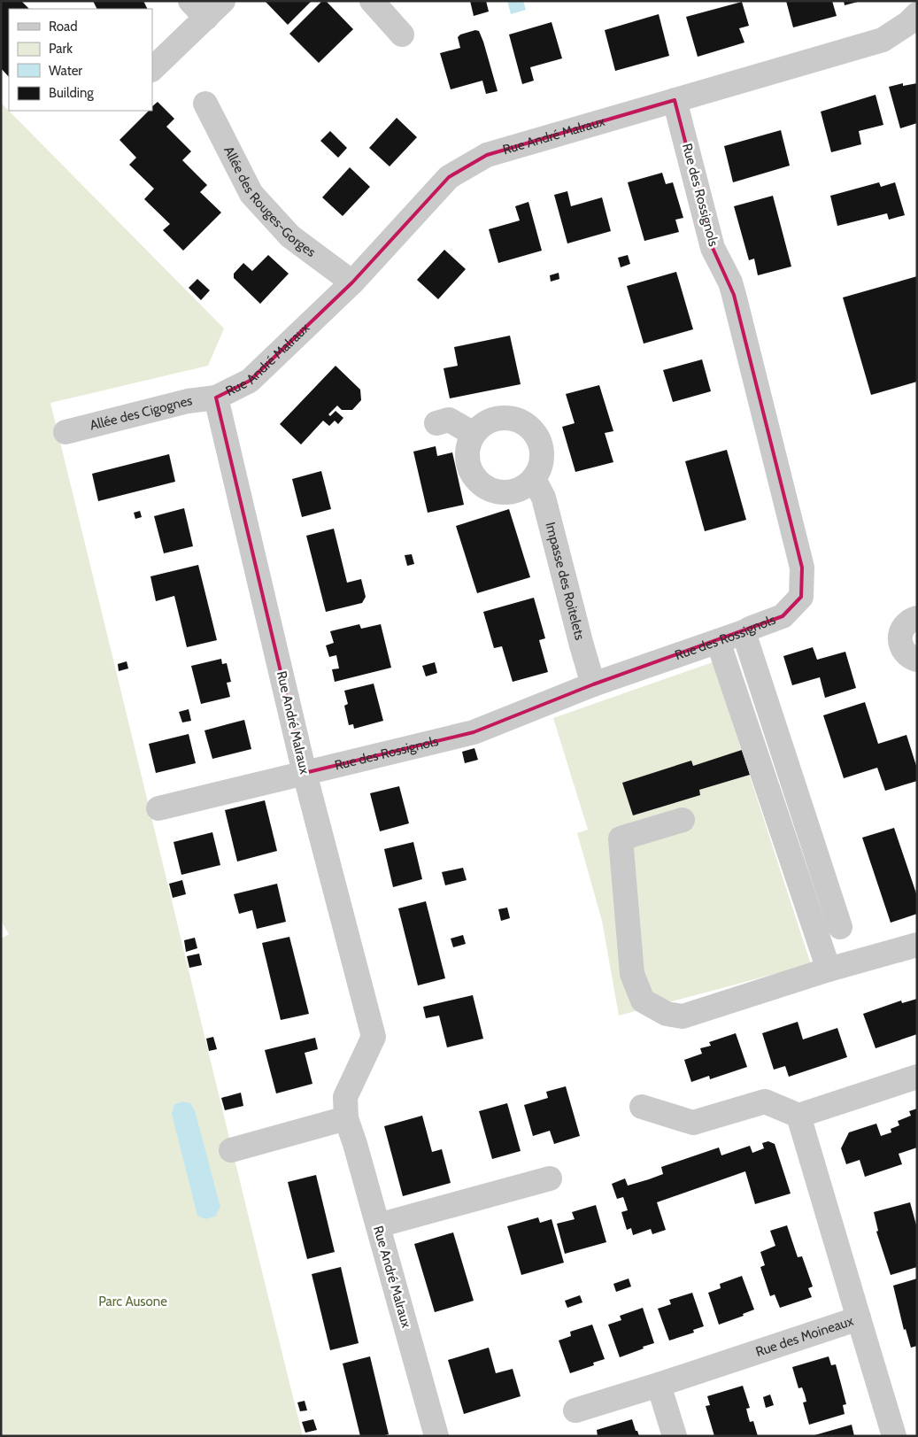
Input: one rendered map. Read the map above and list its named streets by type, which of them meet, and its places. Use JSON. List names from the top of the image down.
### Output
{
  "streets": {
    "street": [
      "Rue André Malraux",
      "Rue des Rossignols",
      "Allée des Rouges-Gorges",
      "Allée des Cigognes",
      "Impasse des Roitelets",
      "Rue des Moineaux"
    ]
  },
  "crossings": [
    ["Rue André Malraux", "Rue des Rossignols"],
    ["Rue André Malraux", "Allée des Rouges-Gorges"],
    ["Rue André Malraux", "Allée des Cigognes"],
    ["Rue des Rossignols", "Impasse des Roitelets"]
  ],
  "parks": ["Parc Ausone"],
  "legend": [
    "Road",
    "Park",
    "Water",
    "Building"
  ]
}
